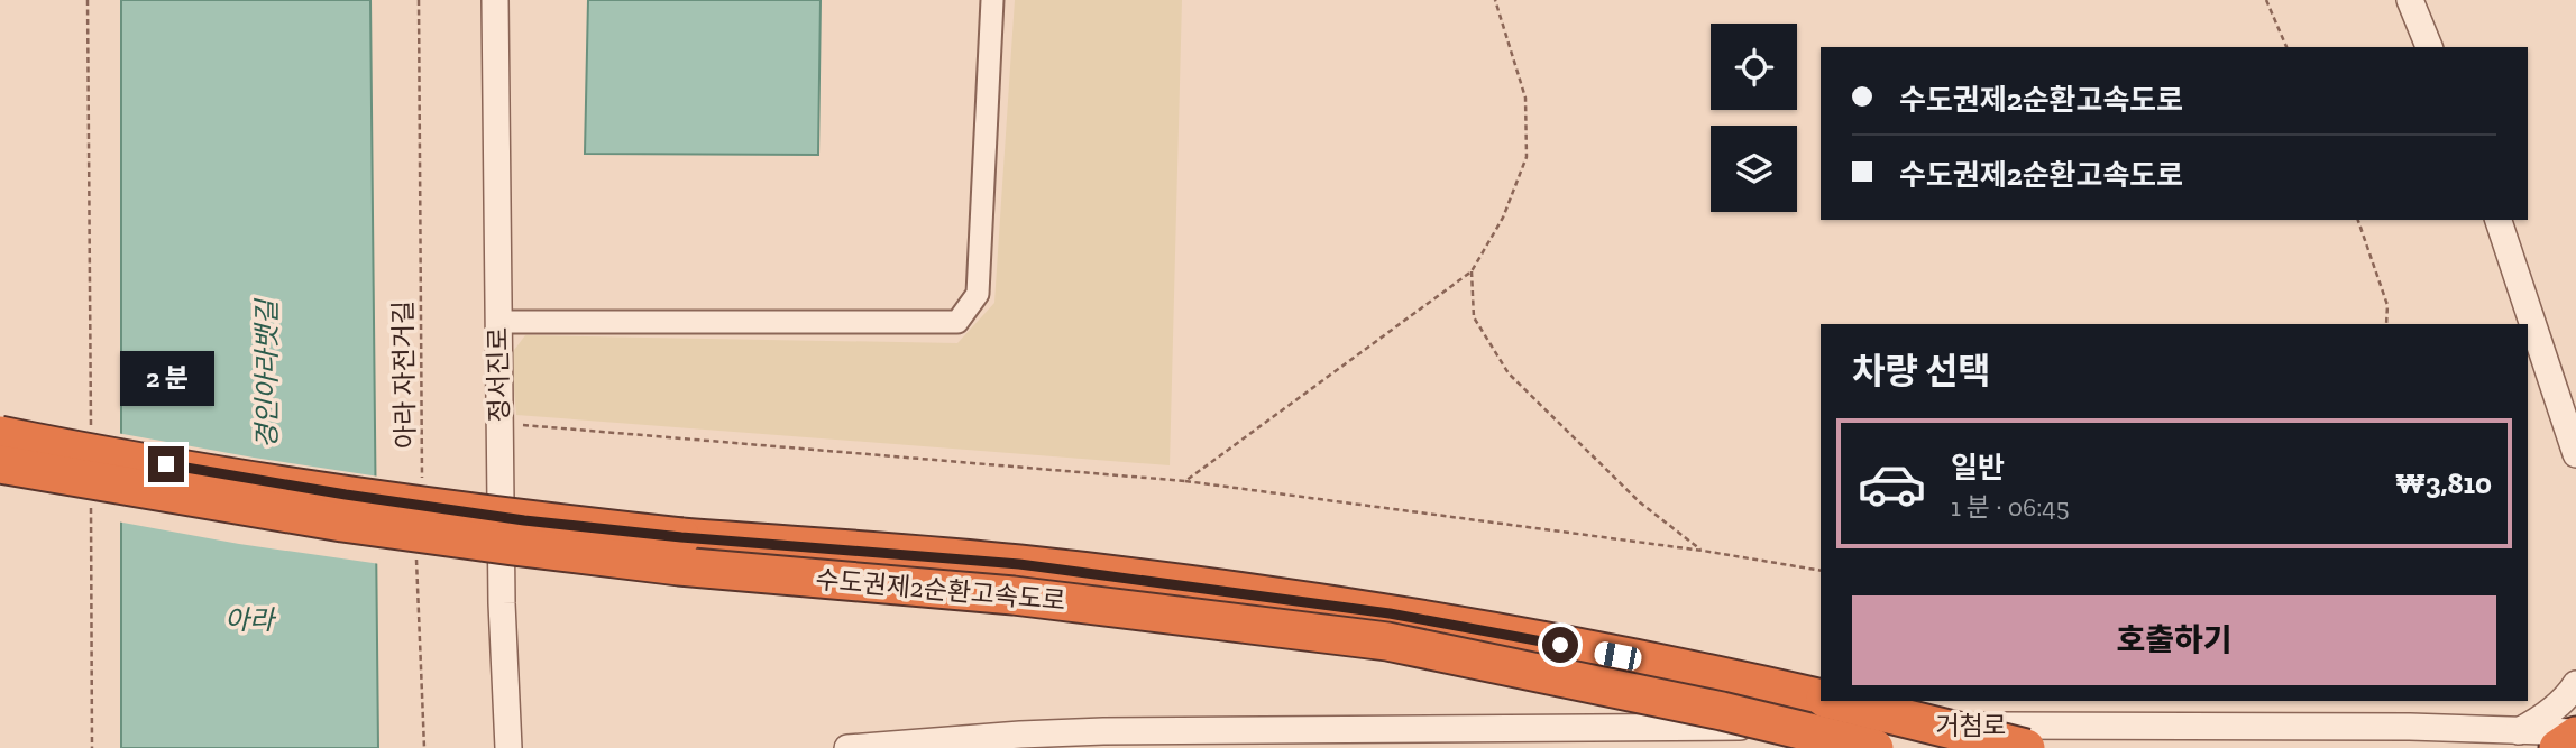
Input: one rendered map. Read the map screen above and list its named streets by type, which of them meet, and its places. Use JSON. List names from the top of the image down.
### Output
{
  "streets": {
    "highway": ["수도권제2순환고속도로"],
    "street": ["정서진로", "거첨로"],
    "path": ["아라 자전거길"]
  },
  "water": ["경인아라뱃길", "아라"],
  "page": {
    "banner": ["수도권제2순환고속도로", "수도권제2순환고속도로"],
    "heading": "차량 선택",
    "bubble": "2 분",
    "list": [
      {
        "name": "일반",
        "note": "1 분 · 06:45",
        "value": "₩3,810"
      }
    ],
    "buttons": "호출하기"
  }
}
